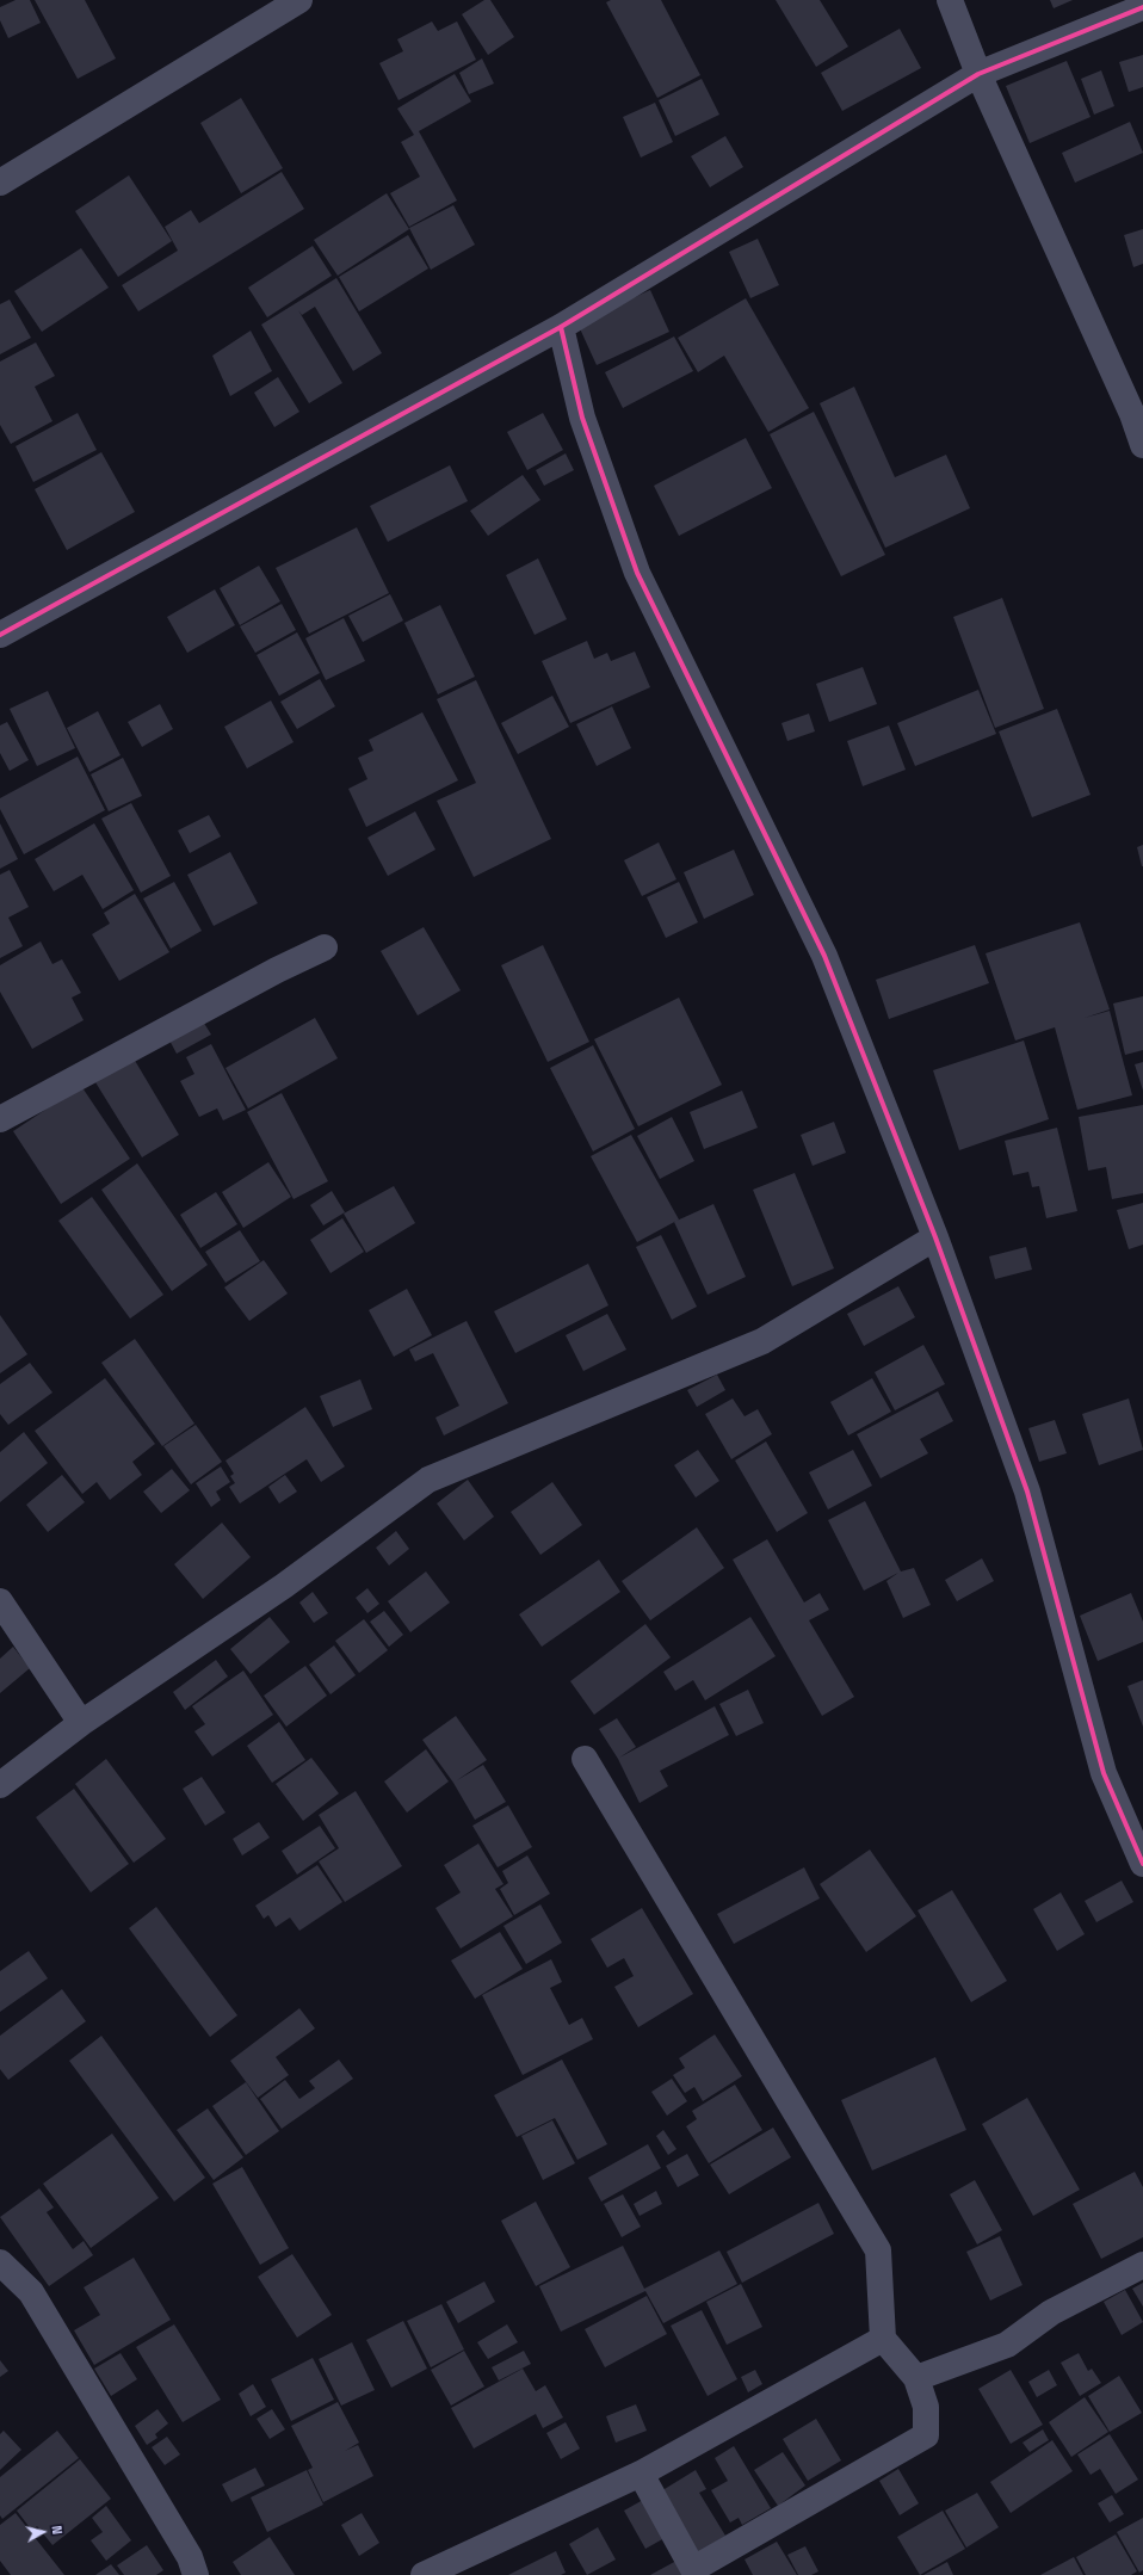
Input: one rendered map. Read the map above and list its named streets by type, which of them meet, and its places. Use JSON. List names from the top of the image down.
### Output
{
  "north": "right"
}
